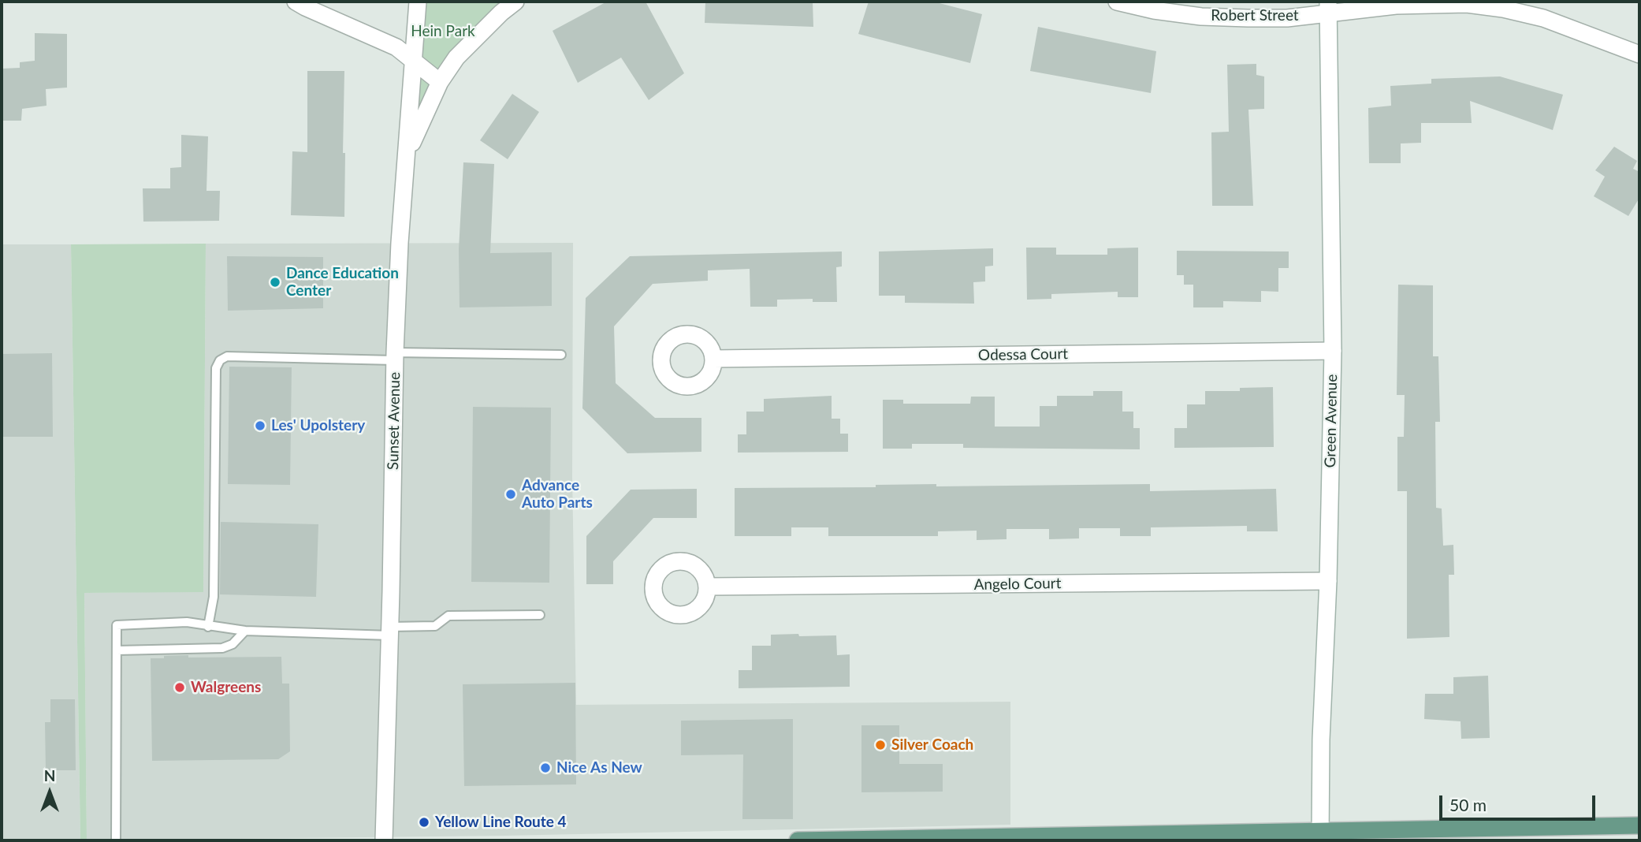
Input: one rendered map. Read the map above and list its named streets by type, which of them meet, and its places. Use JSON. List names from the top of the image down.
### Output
{
  "streets": {
    "street": [
      "Robert Street",
      "Odessa Court",
      "Sunset Avenue",
      "Green Avenue",
      "Angelo Court"
    ]
  },
  "crossings": [
    ["Robert Street", "Green Avenue"],
    ["Odessa Court", "Green Avenue"],
    ["Green Avenue", "Angelo Court"]
  ],
  "parks": ["Hein Park"],
  "places": [
    "Dance Education Center",
    "Les' Upolstery",
    "Advance Auto Parts",
    "Walgreens",
    "Silver Coach",
    "Nice As New",
    "Yellow Line Route 4"
  ],
  "scale_bar": "50 m",
  "north": "top"
}
